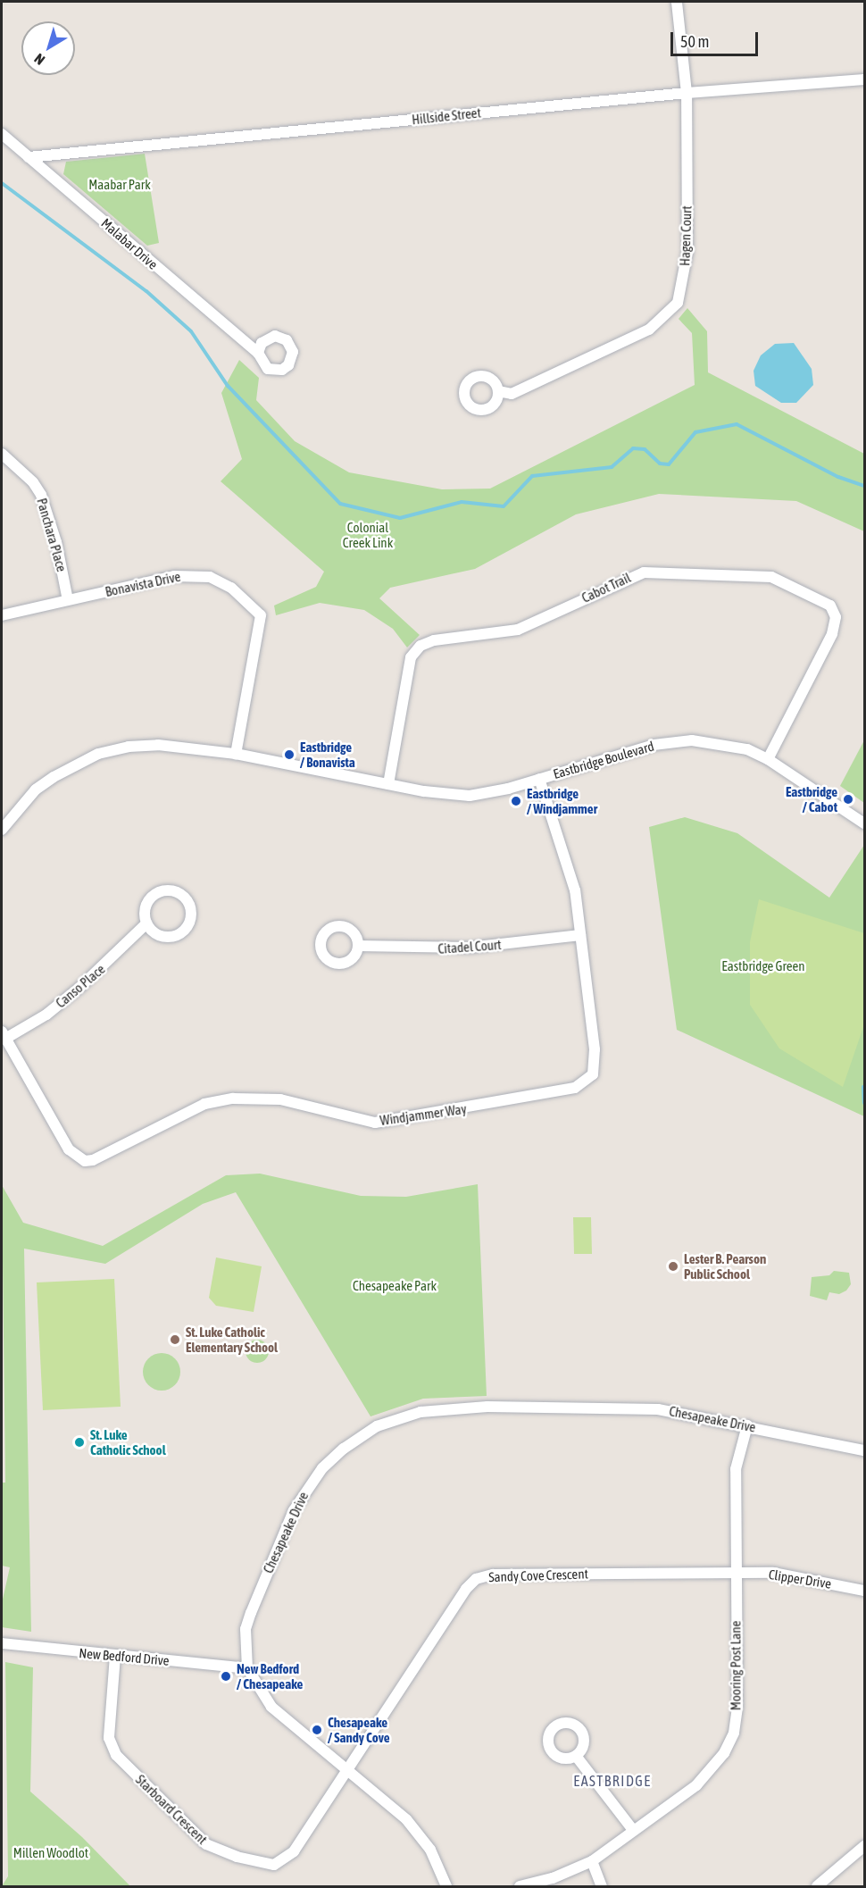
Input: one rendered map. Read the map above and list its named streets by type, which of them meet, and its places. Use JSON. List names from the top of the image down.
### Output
{
  "streets": {
    "street": [
      "Hillside Street",
      "Hagen Court",
      "Malabar Drive",
      "Panchara Place",
      "Bonavista Drive",
      "Cabot Trail",
      "Eastbridge Boulevard",
      "Citadel Court",
      "Canso Place",
      "Windjammer Way",
      "Chesapeake Drive",
      "Sandy Cove Crescent",
      "Clipper Drive",
      "New Bedford Drive",
      "Mooring Post Lane",
      "Starboard Crescent"
    ]
  },
  "crossings": [
    ["Hillside Street", "Hagen Court"],
    ["Hillside Street", "Malabar Drive"],
    ["Panchara Place", "Bonavista Drive"],
    ["Bonavista Drive", "Eastbridge Boulevard"],
    ["Cabot Trail", "Eastbridge Boulevard"],
    ["Eastbridge Boulevard", "Windjammer Way"],
    ["Citadel Court", "Windjammer Way"],
    ["Canso Place", "Windjammer Way"],
    ["Chesapeake Drive", "Sandy Cove Crescent"],
    ["Chesapeake Drive", "New Bedford Drive"],
    ["Chesapeake Drive", "Mooring Post Lane"],
    ["Chesapeake Drive", "Starboard Crescent"],
    ["Sandy Cove Crescent", "Clipper Drive"],
    ["Sandy Cove Crescent", "Mooring Post Lane"],
    ["Sandy Cove Crescent", "Starboard Crescent"],
    ["Clipper Drive", "Mooring Post Lane"],
    ["New Bedford Drive", "Starboard Crescent"]
  ],
  "districts": ["EASTBRIDGE"],
  "parks": [
    "Maabar Park",
    "Colonial Creek Link",
    "Eastbridge Green",
    "Chesapeake Park",
    "Millen Woodlot"
  ],
  "places": [
    "Eastbridge / Bonavista",
    "Eastbridge / Cabot",
    "Eastbridge / Windjammer",
    "Lester B. Pearson Public School",
    "St. Luke Catholic Elementary School",
    "St. Luke Catholic School",
    "New Bedford / Chesapeake",
    "Chesapeake / Sandy Cove"
  ],
  "scale_bar": "50 m",
  "north": "bottom left"
}
